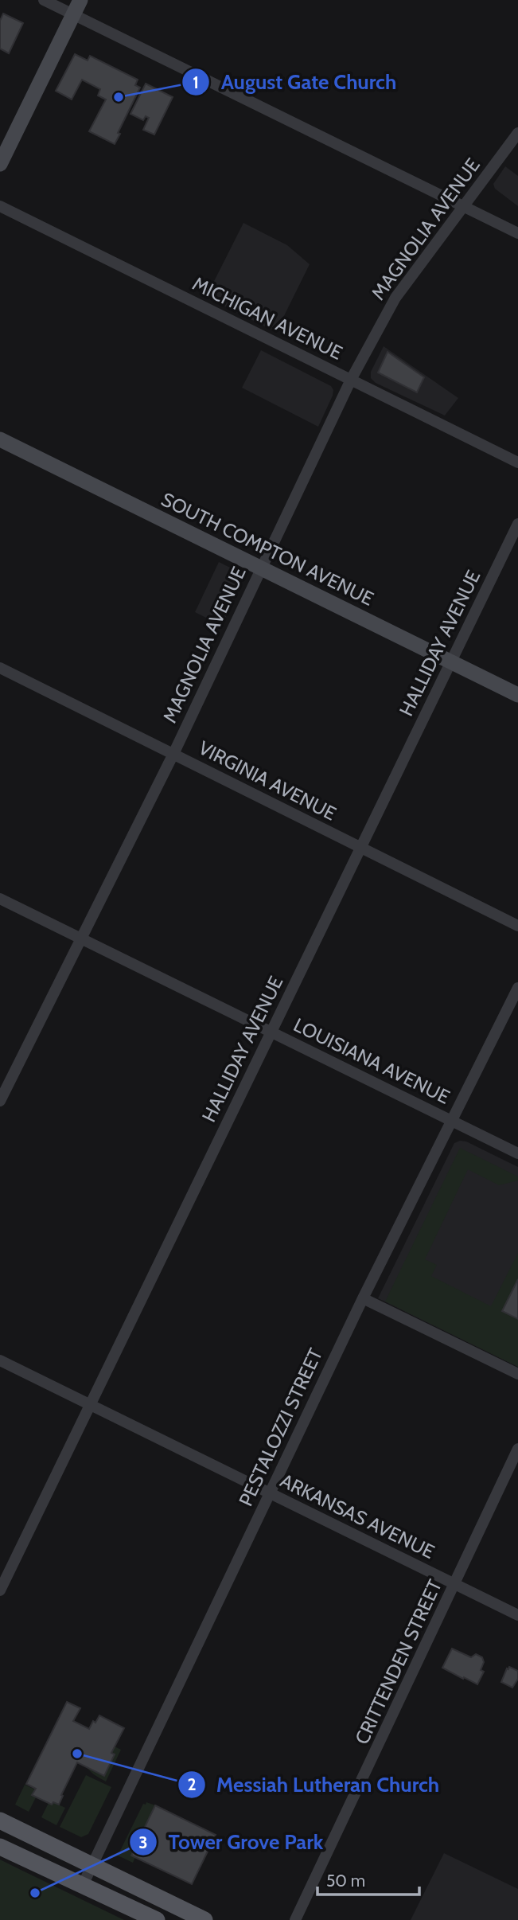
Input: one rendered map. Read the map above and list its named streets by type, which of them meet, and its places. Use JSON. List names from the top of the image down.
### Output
{
  "streets": {
    "main road": ["SOUTH COMPTON AVENUE"],
    "street": [
      "MAGNOLIA AVENUE",
      "MICHIGAN AVENUE",
      "HALLIDAY AVENUE",
      "VIRGINIA AVENUE",
      "LOUISIANA AVENUE",
      "PESTALOZZI STREET",
      "ARKANSAS AVENUE",
      "CRITTENDEN STREET"
    ]
  },
  "crossings": [
    ["MAGNOLIA AVENUE", "MICHIGAN AVENUE"],
    ["MAGNOLIA AVENUE", "SOUTH COMPTON AVENUE"],
    ["MAGNOLIA AVENUE", "VIRGINIA AVENUE"],
    ["MAGNOLIA AVENUE", "LOUISIANA AVENUE"],
    ["SOUTH COMPTON AVENUE", "HALLIDAY AVENUE"],
    ["HALLIDAY AVENUE", "VIRGINIA AVENUE"],
    ["HALLIDAY AVENUE", "LOUISIANA AVENUE"],
    ["HALLIDAY AVENUE", "ARKANSAS AVENUE"],
    ["LOUISIANA AVENUE", "PESTALOZZI STREET"],
    ["PESTALOZZI STREET", "ARKANSAS AVENUE"],
    ["ARKANSAS AVENUE", "CRITTENDEN STREET"]
  ],
  "places": ["August Gate Church", "Messiah Lutheran Church", "Tower Grove Park"],
  "scale_bar": "50 m"
}
